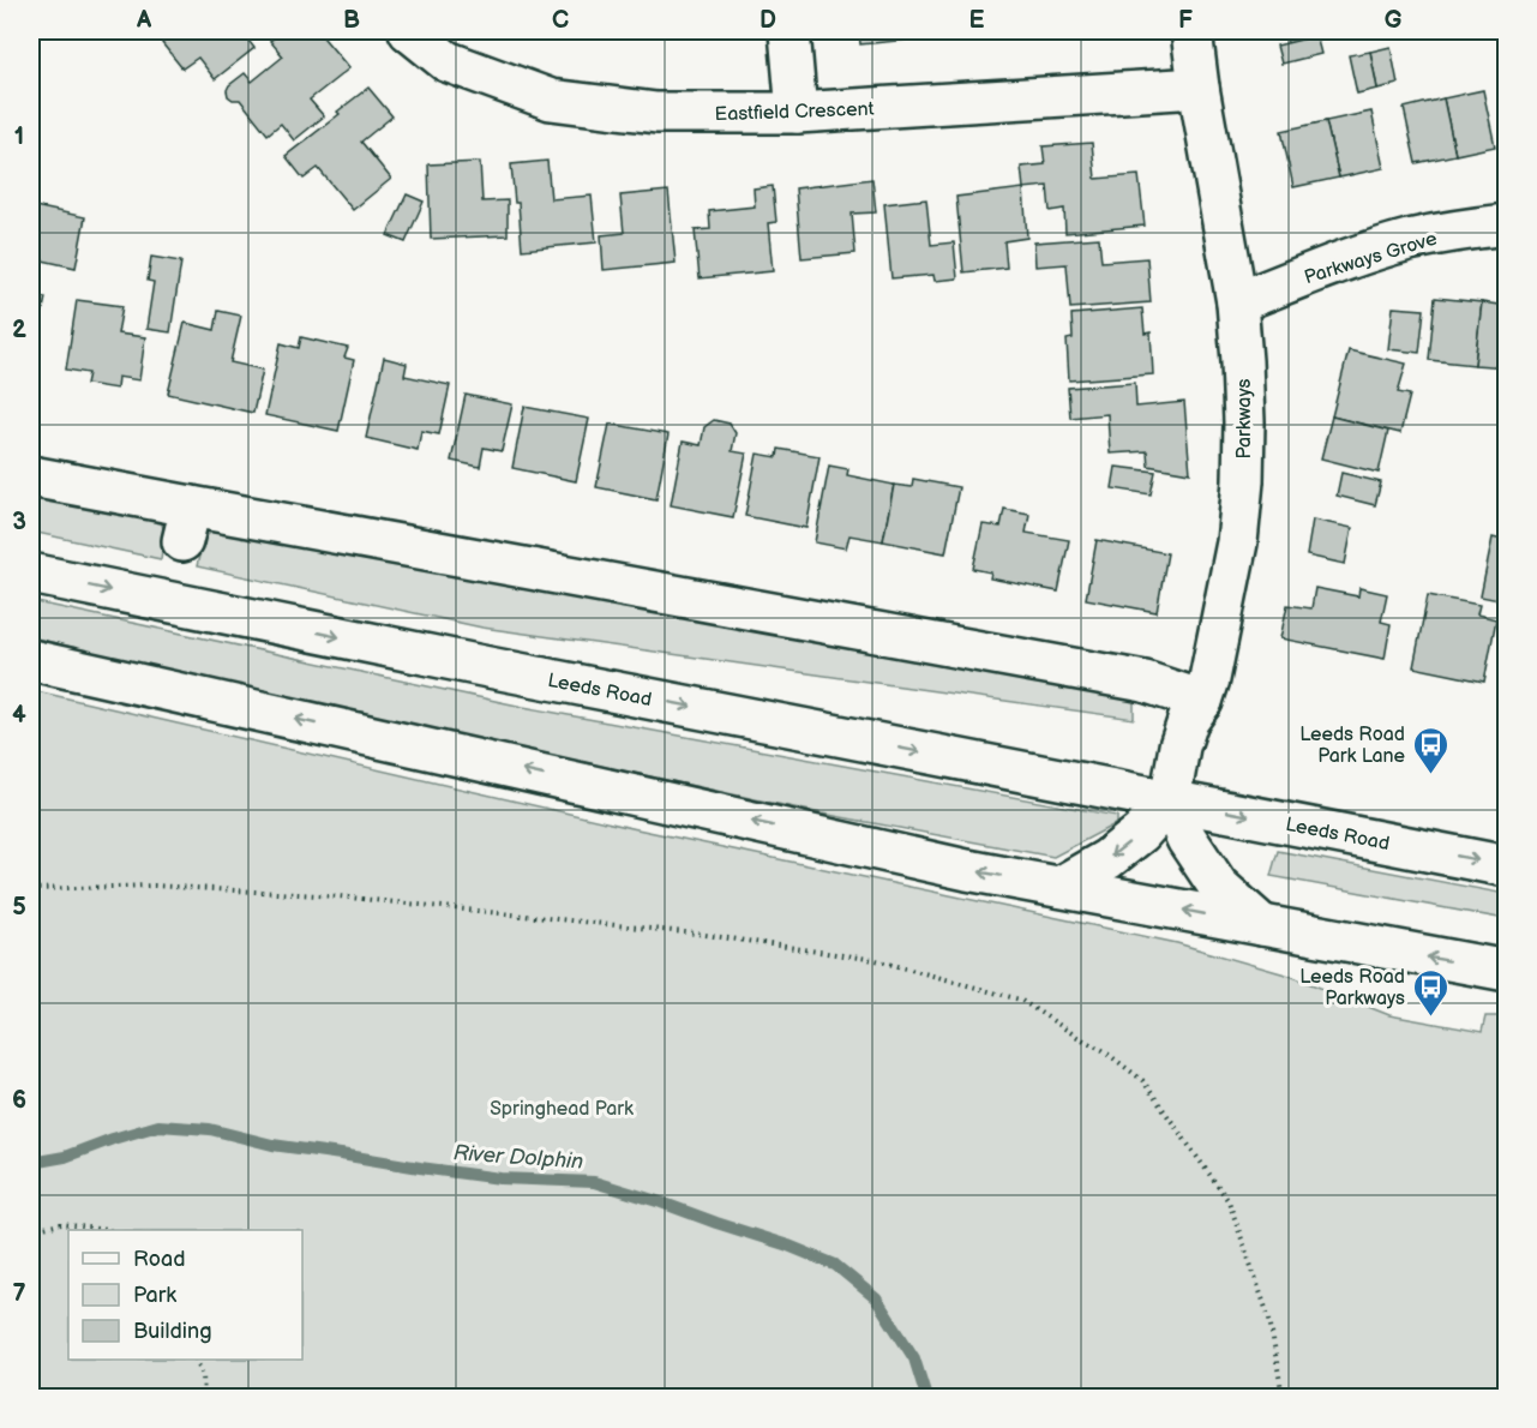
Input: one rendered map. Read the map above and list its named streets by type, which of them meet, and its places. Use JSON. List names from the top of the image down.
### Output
{
  "streets": {
    "street": [
      "Eastfield Crescent",
      "Parkways Grove",
      "Parkways",
      "Leeds Road"
    ]
  },
  "crossings": [
    ["Eastfield Crescent", "Parkways"],
    ["Parkways Grove", "Parkways"],
    ["Parkways", "Leeds Road"]
  ],
  "water": ["River Dolphin"],
  "parks": ["Springhead Park"],
  "places": {
    "bus stop": ["Leeds Road Park Lane", "Leeds Road Parkways"]
  },
  "legend": ["Road", "Park", "Building"],
  "grid": {
    "columns": [
      "A",
      "B",
      "C",
      "D",
      "E",
      "F",
      "G"
    ],
    "rows": [
      "1",
      "2",
      "3",
      "4",
      "5",
      "6",
      "7"
    ]
  }
}
